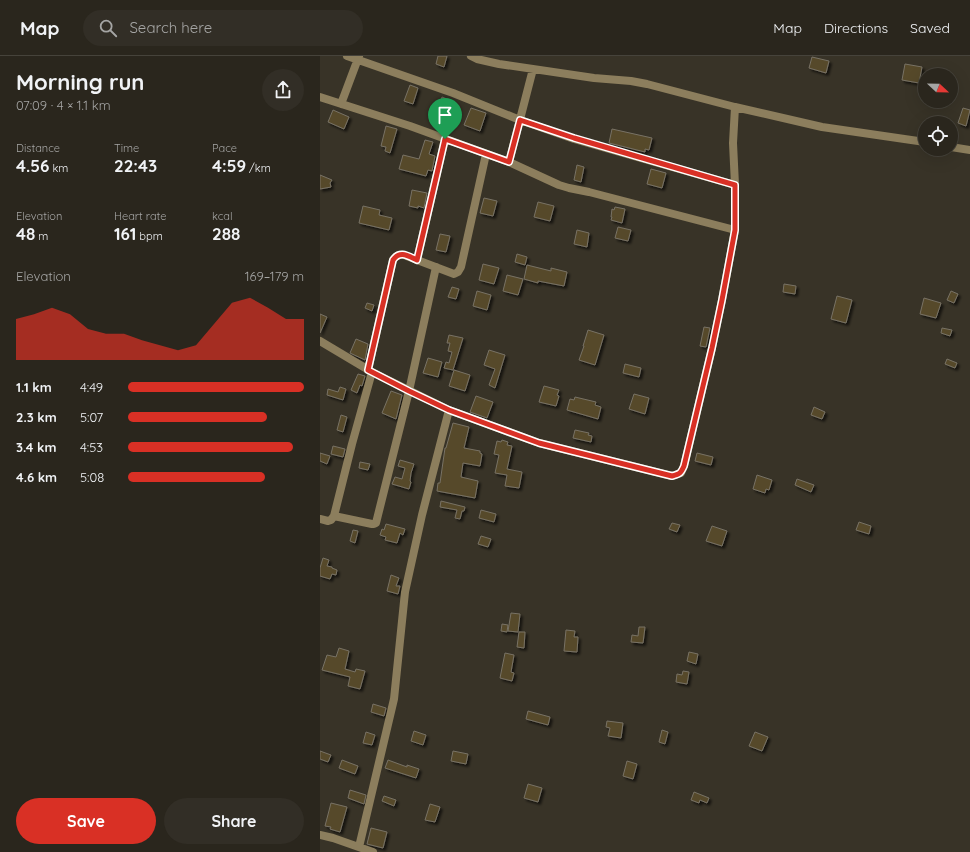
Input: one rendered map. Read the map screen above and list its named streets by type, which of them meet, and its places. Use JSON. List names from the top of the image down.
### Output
{
  "north": "right",
  "page": {
    "header": "Map",
    "search": "Search here",
    "nav": ["Map", "Directions", "Saved"],
    "heading": ["Morning run", "07:09 · 4 × 1.1 km"],
    "stats": [
      ["Distance", "4.56 km"],
      ["Time", "22:43"],
      ["Pace", "4:59 /km"],
      ["Elevation", "48 m"],
      ["Heart rate", "161 bpm"],
      ["kcal", "288"]
    ],
    "chart": ["Elevation", "169–179 m"],
    "list": [
      {
        "name": "1.1 km",
        "note": "4:49"
      },
      {
        "name": "2.3 km",
        "note": "5:07"
      },
      {
        "name": "3.4 km",
        "note": "4:53"
      },
      {
        "name": "4.6 km",
        "note": "5:08"
      }
    ],
    "buttons": ["Save", "Share"]
  }
}
